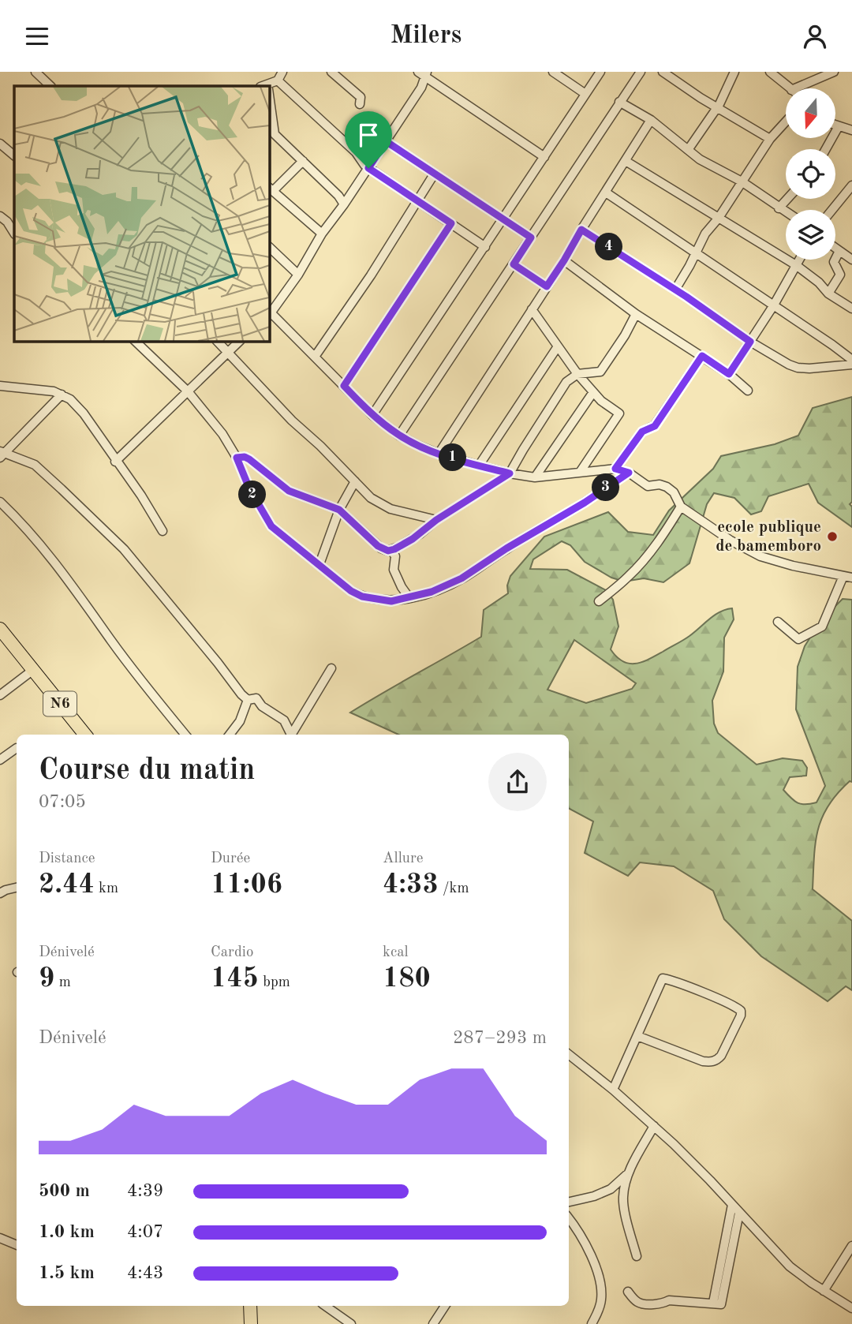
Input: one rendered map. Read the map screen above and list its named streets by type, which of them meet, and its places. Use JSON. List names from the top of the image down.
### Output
{
  "streets": {
    "highway": ["N6"]
  },
  "places": ["ecole publique de bamemboro"],
  "north": "bottom",
  "page": {
    "header": "Milers",
    "pins": [
      "4",
      "1",
      "3",
      "2"
    ],
    "heading": ["Course du matin", "07:05"],
    "stats": [
      ["Distance", "2.44 km"],
      ["Durée", "11:06"],
      ["Allure", "4:33 /km"],
      ["Dénivelé", "9 m"],
      ["Cardio", "145 bpm"],
      ["kcal", "180"]
    ],
    "chart": ["Dénivelé", "287–293 m"],
    "list": [
      {
        "name": "500 m",
        "note": "4:39"
      },
      {
        "name": "1.0 km",
        "note": "4:07"
      },
      {
        "name": "1.5 km",
        "note": "4:43"
      }
    ]
  }
}
